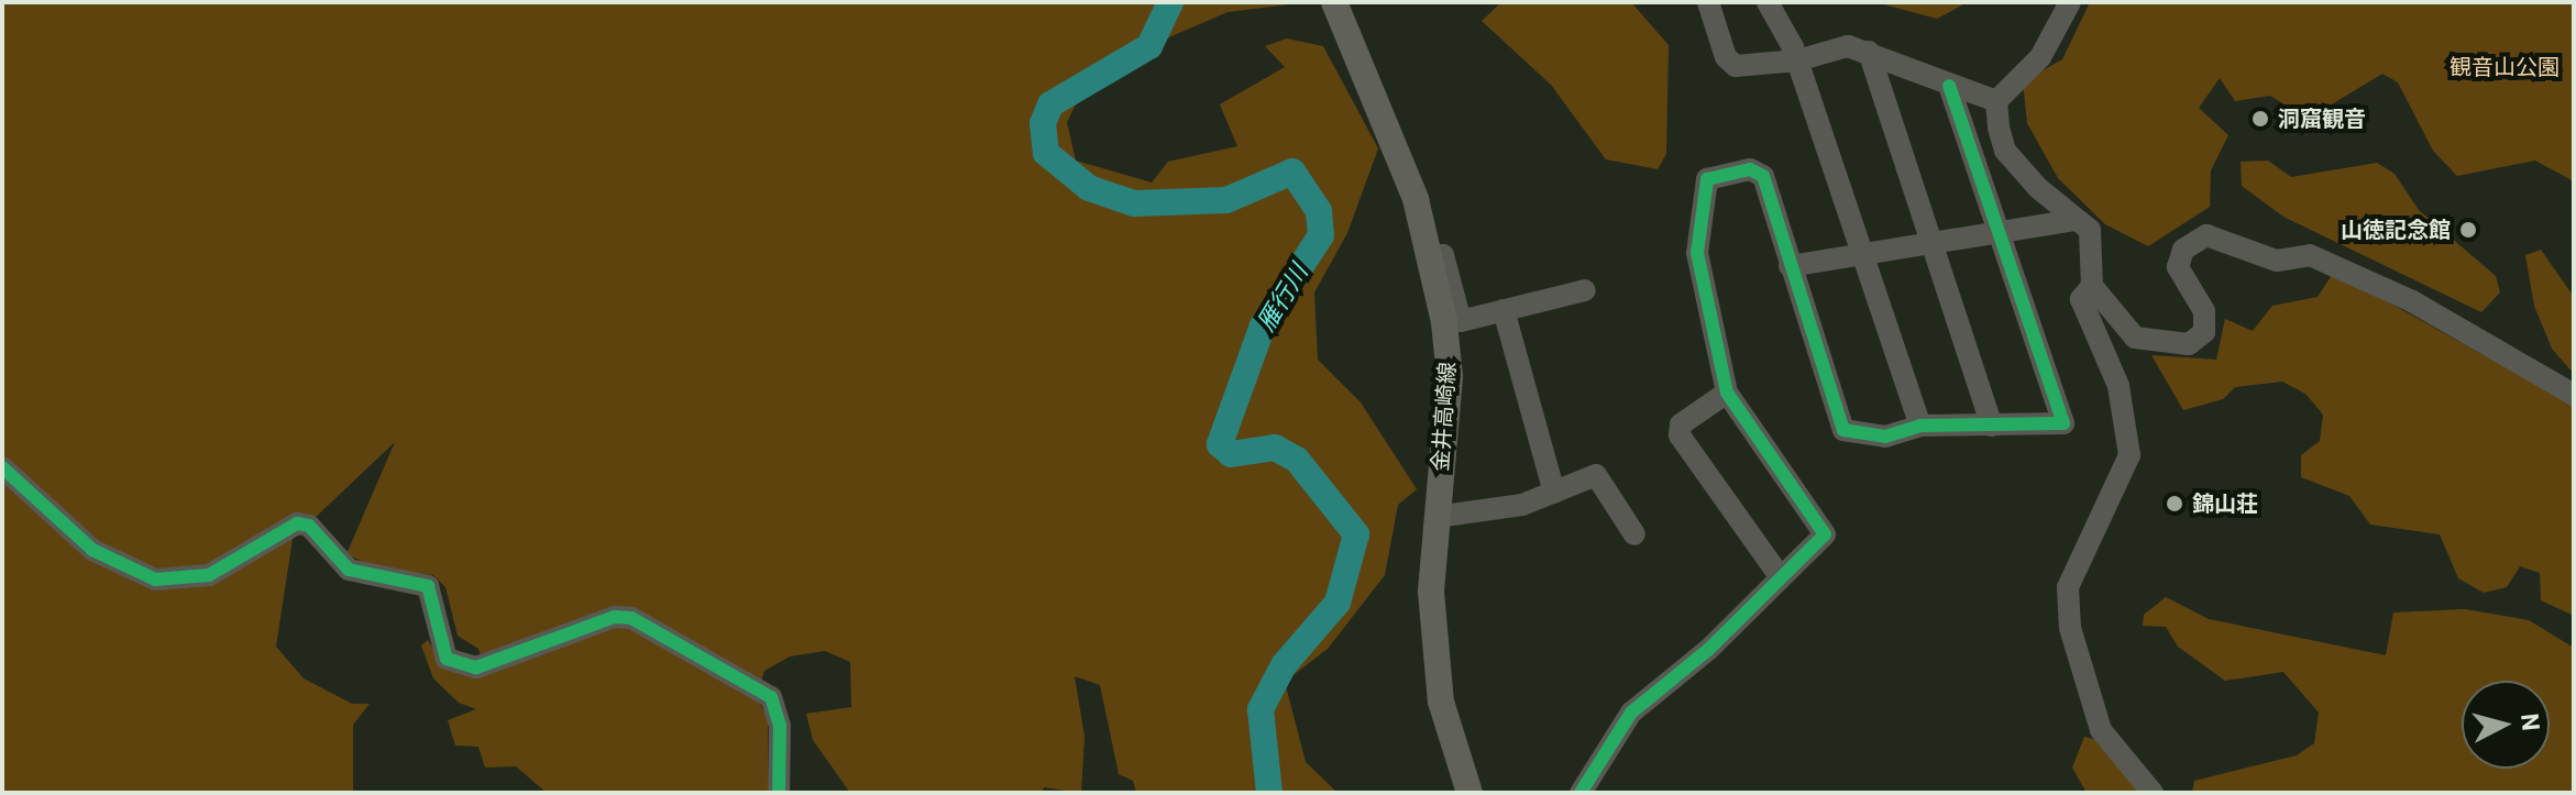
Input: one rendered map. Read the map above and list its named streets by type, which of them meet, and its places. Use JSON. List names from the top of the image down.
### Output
{
  "streets": {
    "main road": ["金井高崎線"]
  },
  "water": ["雁行川"],
  "parks": ["観音山公園"],
  "places": ["洞窟観音", "山徳記念館", "錦山荘"],
  "north": "right"
}
